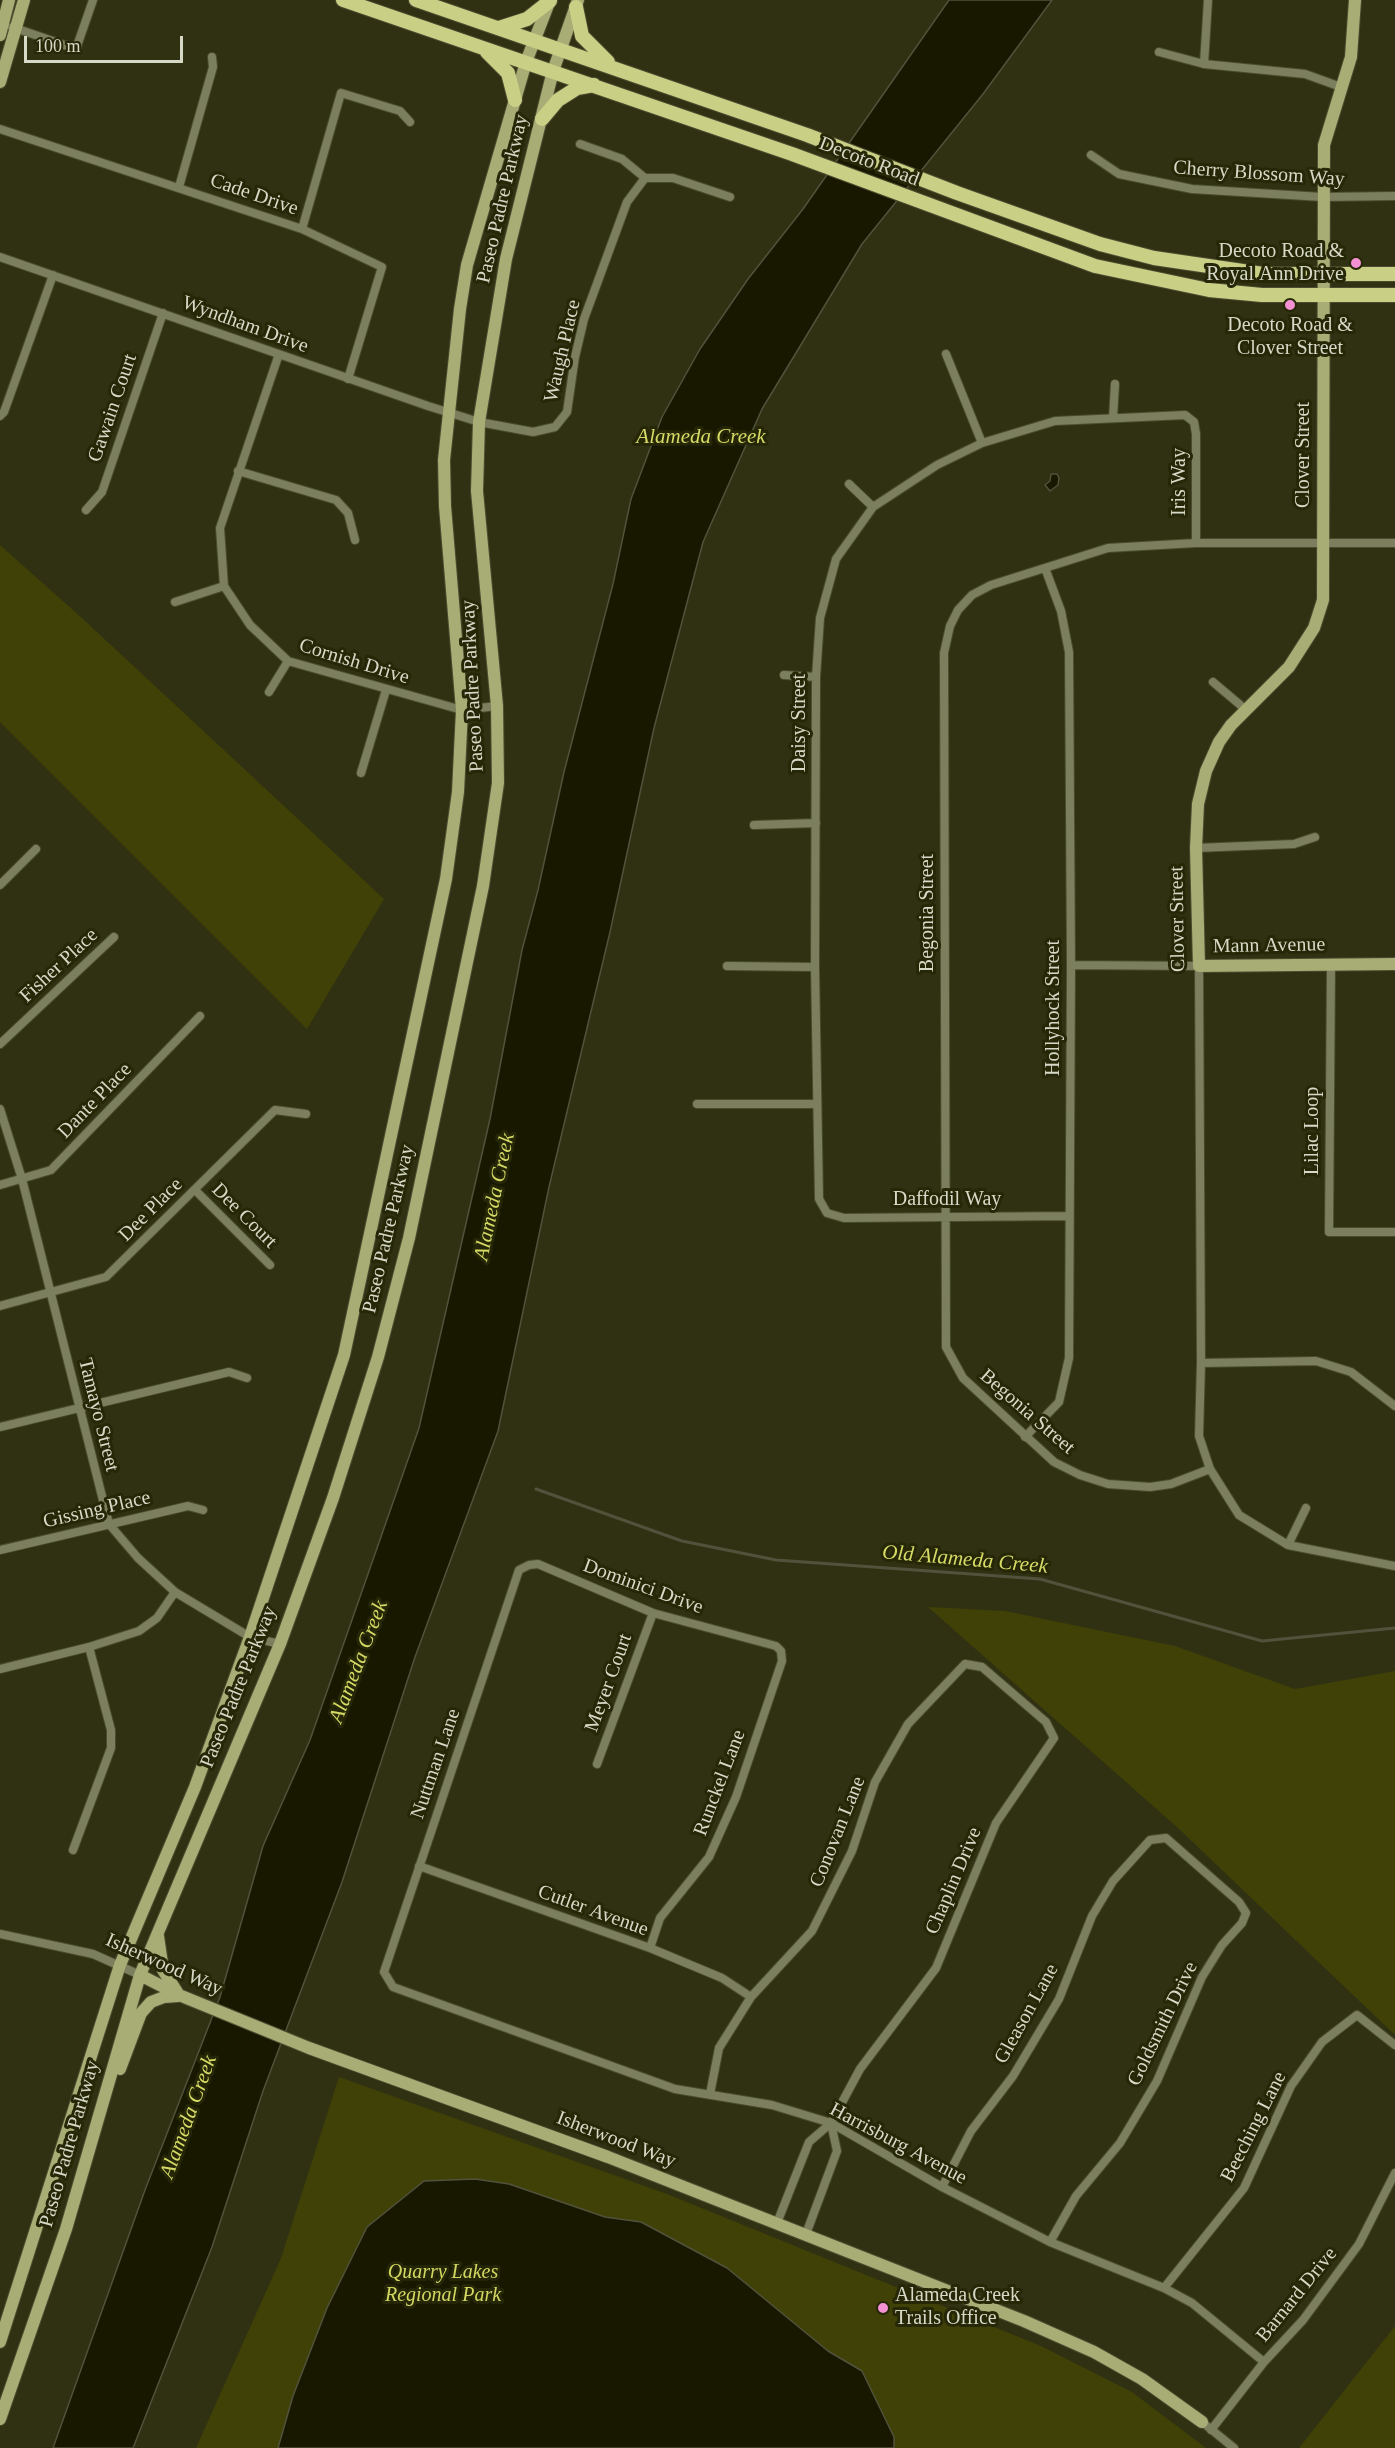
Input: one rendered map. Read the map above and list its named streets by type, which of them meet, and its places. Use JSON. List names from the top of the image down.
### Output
{
  "streets": {
    "main road": [
      "Decoto Road",
      "Paseo Padre Parkway",
      "Clover Street",
      "Mann Avenue",
      "Isherwood Way"
    ],
    "street": [
      "Cherry Blossom Way",
      "Cade Drive",
      "Wyndham Drive",
      "Waugh Place",
      "Gawain Court",
      "Iris Way",
      "Cornish Drive",
      "Daisy Street",
      "Begonia Street",
      "Fisher Place",
      "Hollyhock Street",
      "Dante Place",
      "Lilac Loop",
      "Daffodil Way",
      "Dee Place",
      "Dee Court",
      "Tamayo Street",
      "Gissing Place",
      "Dominici Drive",
      "Meyer Court",
      "Nuttman Lane",
      "Runckel Lane",
      "Conovan Lane",
      "Chaplin Drive",
      "Cutler Avenue",
      "Gleason Lane",
      "Goldsmith Drive",
      "Beeching Lane",
      "Harrisburg Avenue",
      "Barnard Drive"
    ]
  },
  "crossings": [
    ["Decoto Road", "Paseo Padre Parkway"],
    ["Decoto Road", "Clover Street"],
    ["Cherry Blossom Way", "Clover Street"],
    ["Cade Drive", "Wyndham Drive"],
    ["Paseo Padre Parkway", "Wyndham Drive"],
    ["Paseo Padre Parkway", "Waugh Place"],
    ["Paseo Padre Parkway", "Cornish Drive"],
    ["Paseo Padre Parkway", "Tamayo Street"],
    ["Paseo Padre Parkway", "Isherwood Way"],
    ["Wyndham Drive", "Waugh Place"],
    ["Wyndham Drive", "Gawain Court"],
    ["Wyndham Drive", "Cornish Drive"],
    ["Clover Street", "Begonia Street"],
    ["Clover Street", "Mann Avenue"],
    ["Iris Way", "Daisy Street"],
    ["Iris Way", "Begonia Street"],
    ["Daisy Street", "Daffodil Way"],
    ["Begonia Street", "Hollyhock Street"],
    ["Begonia Street", "Daffodil Way"],
    ["Mann Avenue", "Hollyhock Street"],
    ["Mann Avenue", "Lilac Loop"],
    ["Hollyhock Street", "Daffodil Way"],
    ["Dante Place", "Tamayo Street"],
    ["Dee Place", "Dee Court"],
    ["Dee Place", "Tamayo Street"],
    ["Tamayo Street", "Gissing Place"],
    ["Dominici Drive", "Meyer Court"],
    ["Dominici Drive", "Nuttman Lane"],
    ["Dominici Drive", "Runckel Lane"],
    ["Nuttman Lane", "Cutler Avenue"],
    ["Nuttman Lane", "Harrisburg Avenue"],
    ["Runckel Lane", "Cutler Avenue"],
    ["Conovan Lane", "Chaplin Drive"],
    ["Conovan Lane", "Cutler Avenue"],
    ["Conovan Lane", "Harrisburg Avenue"],
    ["Chaplin Drive", "Isherwood Way"],
    ["Chaplin Drive", "Harrisburg Avenue"],
    ["Isherwood Way", "Barnard Drive"],
    ["Gleason Lane", "Goldsmith Drive"],
    ["Gleason Lane", "Harrisburg Avenue"],
    ["Goldsmith Drive", "Harrisburg Avenue"],
    ["Beeching Lane", "Harrisburg Avenue"],
    ["Harrisburg Avenue", "Barnard Drive"]
  ],
  "water": ["Alameda Creek", "Old Alameda Creek"],
  "parks": ["Quarry Lakes Regional Park"],
  "places": ["Decoto Road & Royal Ann Drive", "Decoto Road & Clover Street", "Alameda Creek Trails Office"],
  "scale_bar": "100 m"
}
